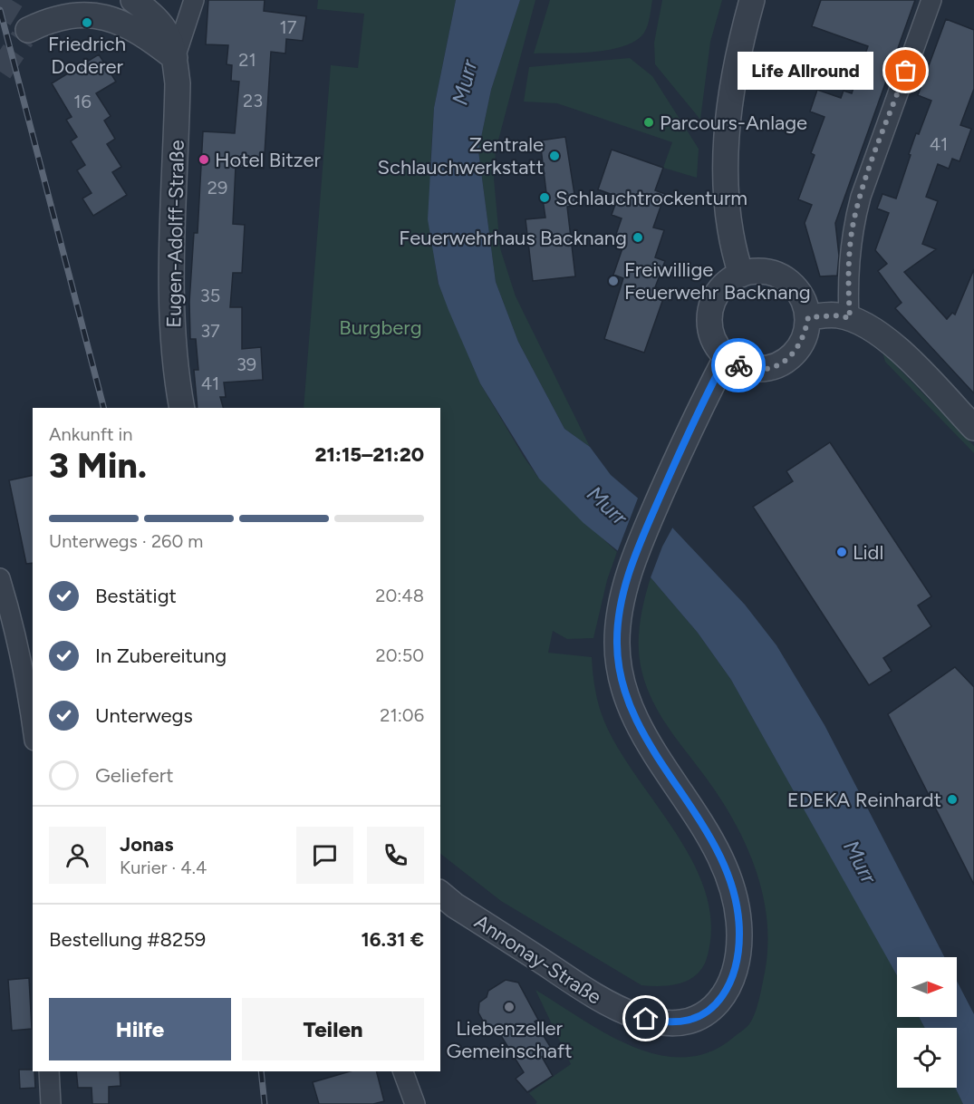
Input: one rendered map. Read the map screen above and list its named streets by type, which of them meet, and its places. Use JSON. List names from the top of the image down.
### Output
{
  "streets": {
    "street": ["Eugen-Adolff-Straße", "Annonay-Straße"]
  },
  "water": ["Murr"],
  "parks": ["Burgberg"],
  "places": [
    "Friedrich Doderer",
    "Life Allround",
    "Parcours-Anlage",
    "Zentrale Schlauchwerkstatt",
    "Hotel Bitzer",
    "Schlauchtrockenturm",
    "Feuerwehrhaus Backnang",
    "Freiwillige Feuerwehr Backnang",
    "Lidl",
    "EDEKA Reinhardt",
    "Liebenzeller Gemeinschaft"
  ],
  "house_numbers": [
    "17",
    "21",
    "23",
    "16",
    "41",
    "29",
    "35",
    "37",
    "39",
    "41"
  ],
  "north": "right",
  "page": {
    "bubble": "Life Allround",
    "heading": ["3 Min.", "Ankunft in", "21:15–21:20"],
    "panel": [
      "Jonas",
      "Kurier · 4.4",
      "Bestellung #8259",
      "16.31 €"
    ],
    "bar": "Unterwegs · 260 m",
    "list": [
      ["Bestätigt", "20:48"],
      ["In Zubereitung", "20:50"],
      ["Unterwegs", "21:06"],
      "Geliefert"
    ],
    "buttons": ["Hilfe", "Teilen"]
  }
}
